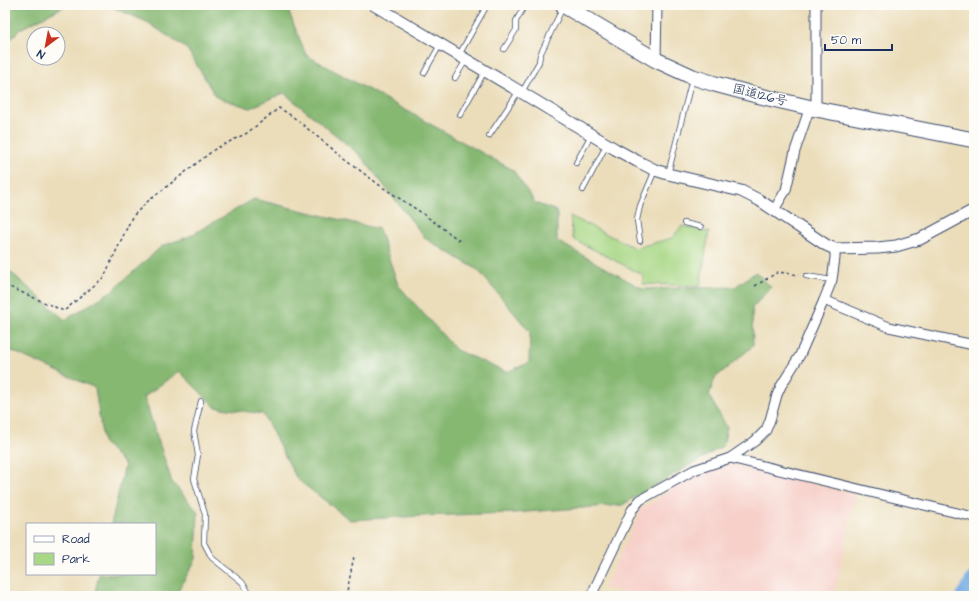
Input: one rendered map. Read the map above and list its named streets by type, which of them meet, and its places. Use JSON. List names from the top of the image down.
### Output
{
  "streets": {
    "highway": ["国道126号"]
  },
  "legend": ["Road", "Park"],
  "scale_bar": "50 m",
  "north": "bottom left"
}
